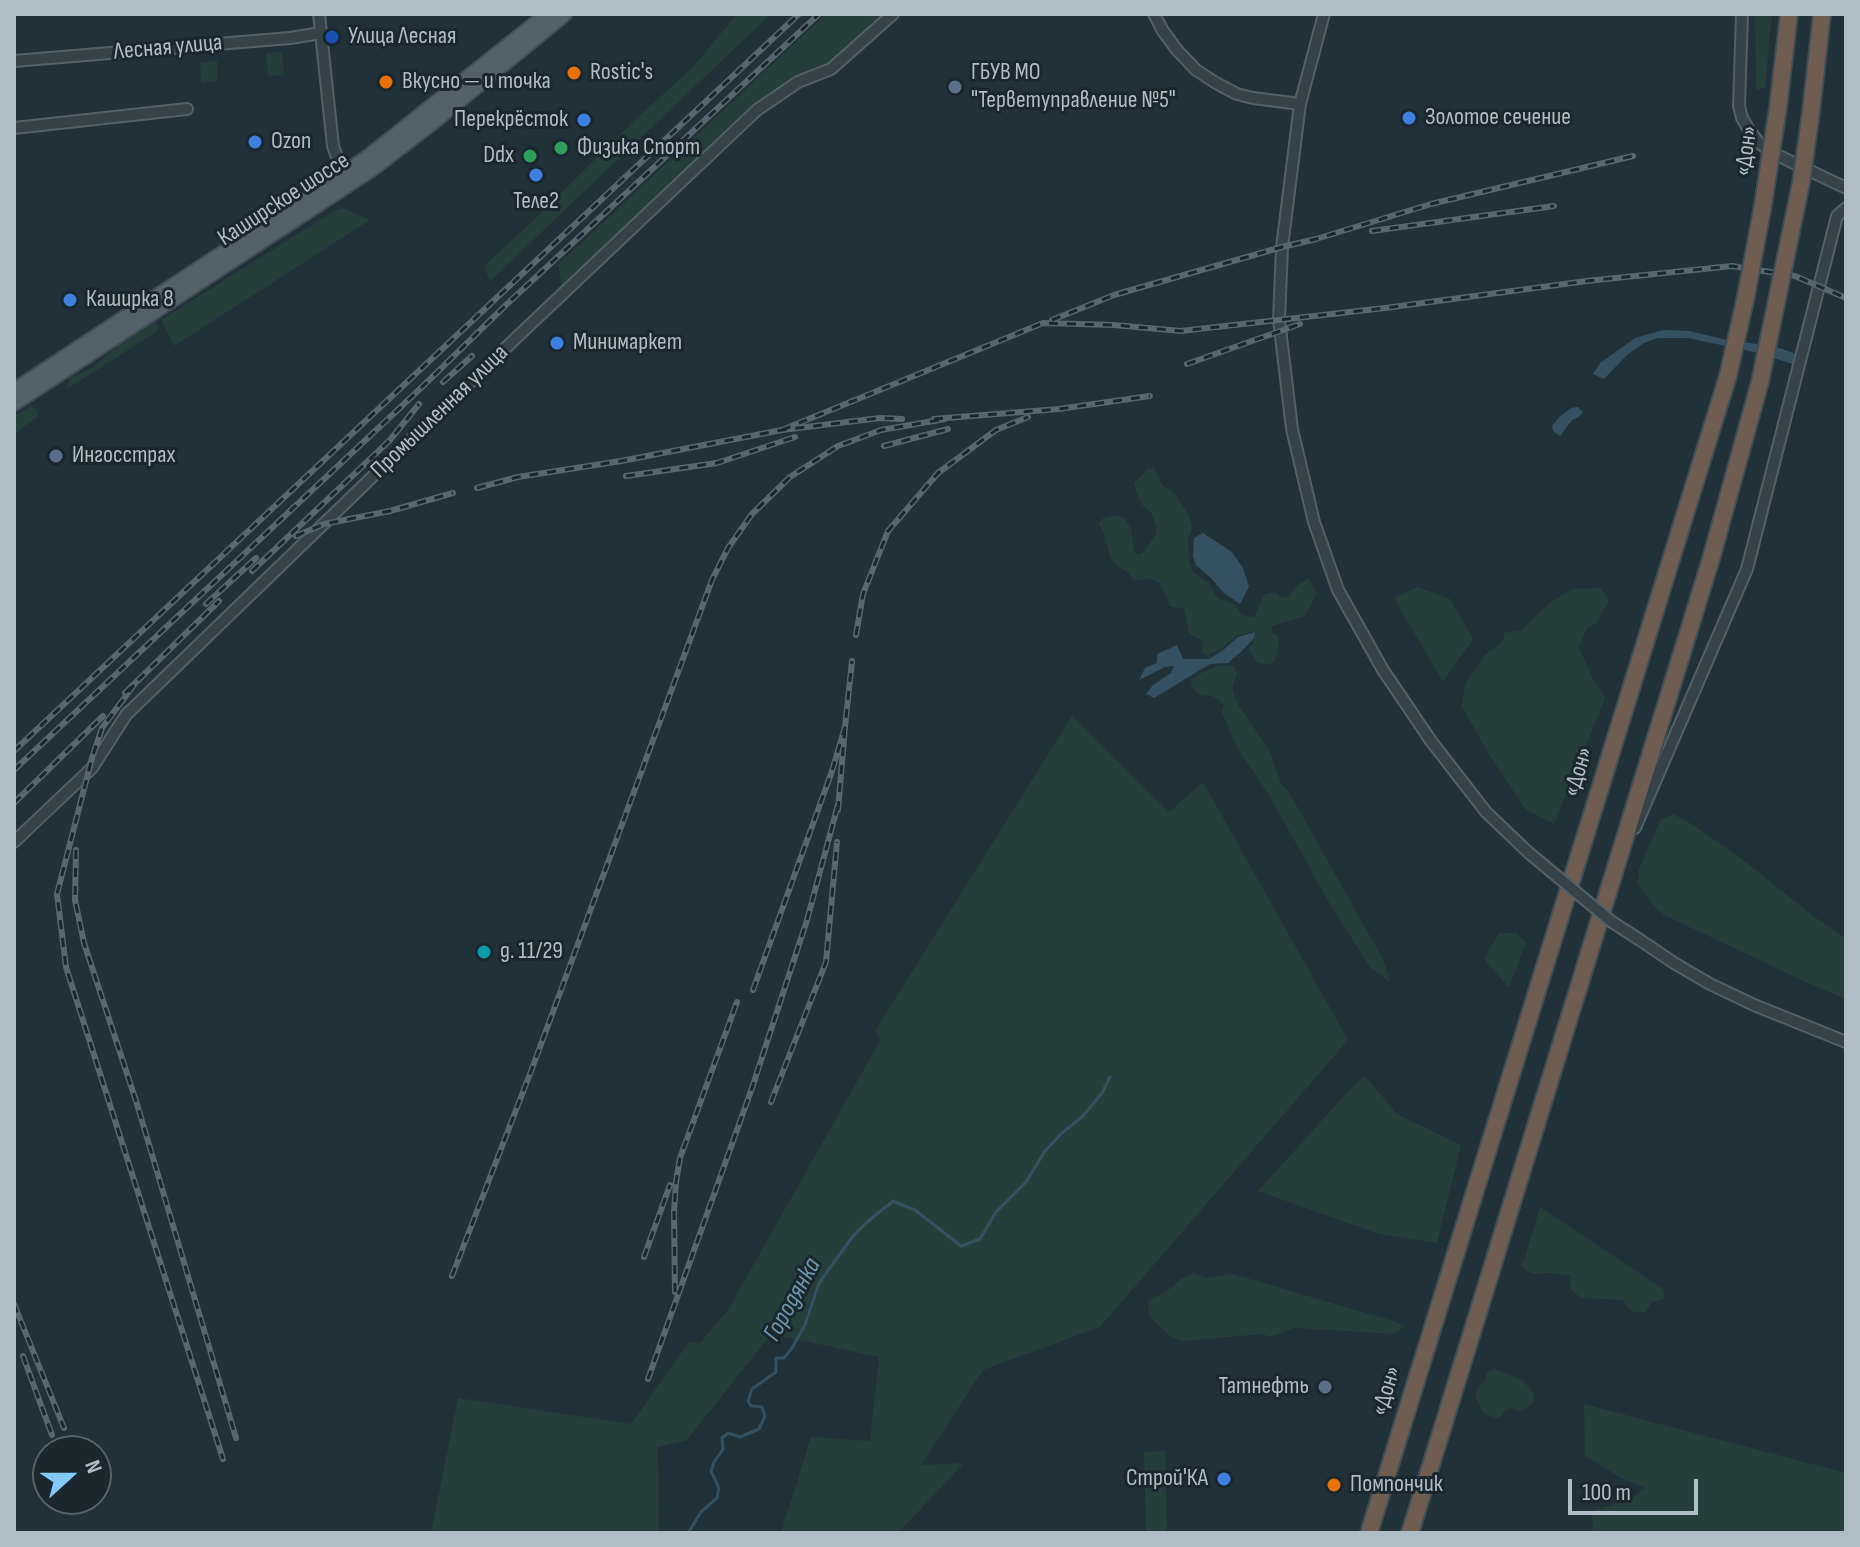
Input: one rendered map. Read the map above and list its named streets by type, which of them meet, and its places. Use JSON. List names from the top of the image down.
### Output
{
  "streets": {
    "highway": ["«Дон»"],
    "main road": ["Каширское шоссе"],
    "street": ["Лесная улица", "Промышленная улица"]
  },
  "water": ["Городянка"],
  "places": [
    "Улица Лесная",
    "Rostic's",
    "Вкусно — и точка",
    "ГБУВ МО \"Терветуправление №5\"",
    "Золотое сечение",
    "Перекрёсток",
    "Ozon",
    "Физика Спорт",
    "Ddx",
    "Теле2",
    "Каширка 8",
    "Минимаркет",
    "Ингосстрах",
    "д. 11/29",
    "Татнефть",
    "Строй'КА",
    "Помпончик"
  ],
  "scale_bar": "100 m",
  "north": "right"
}
